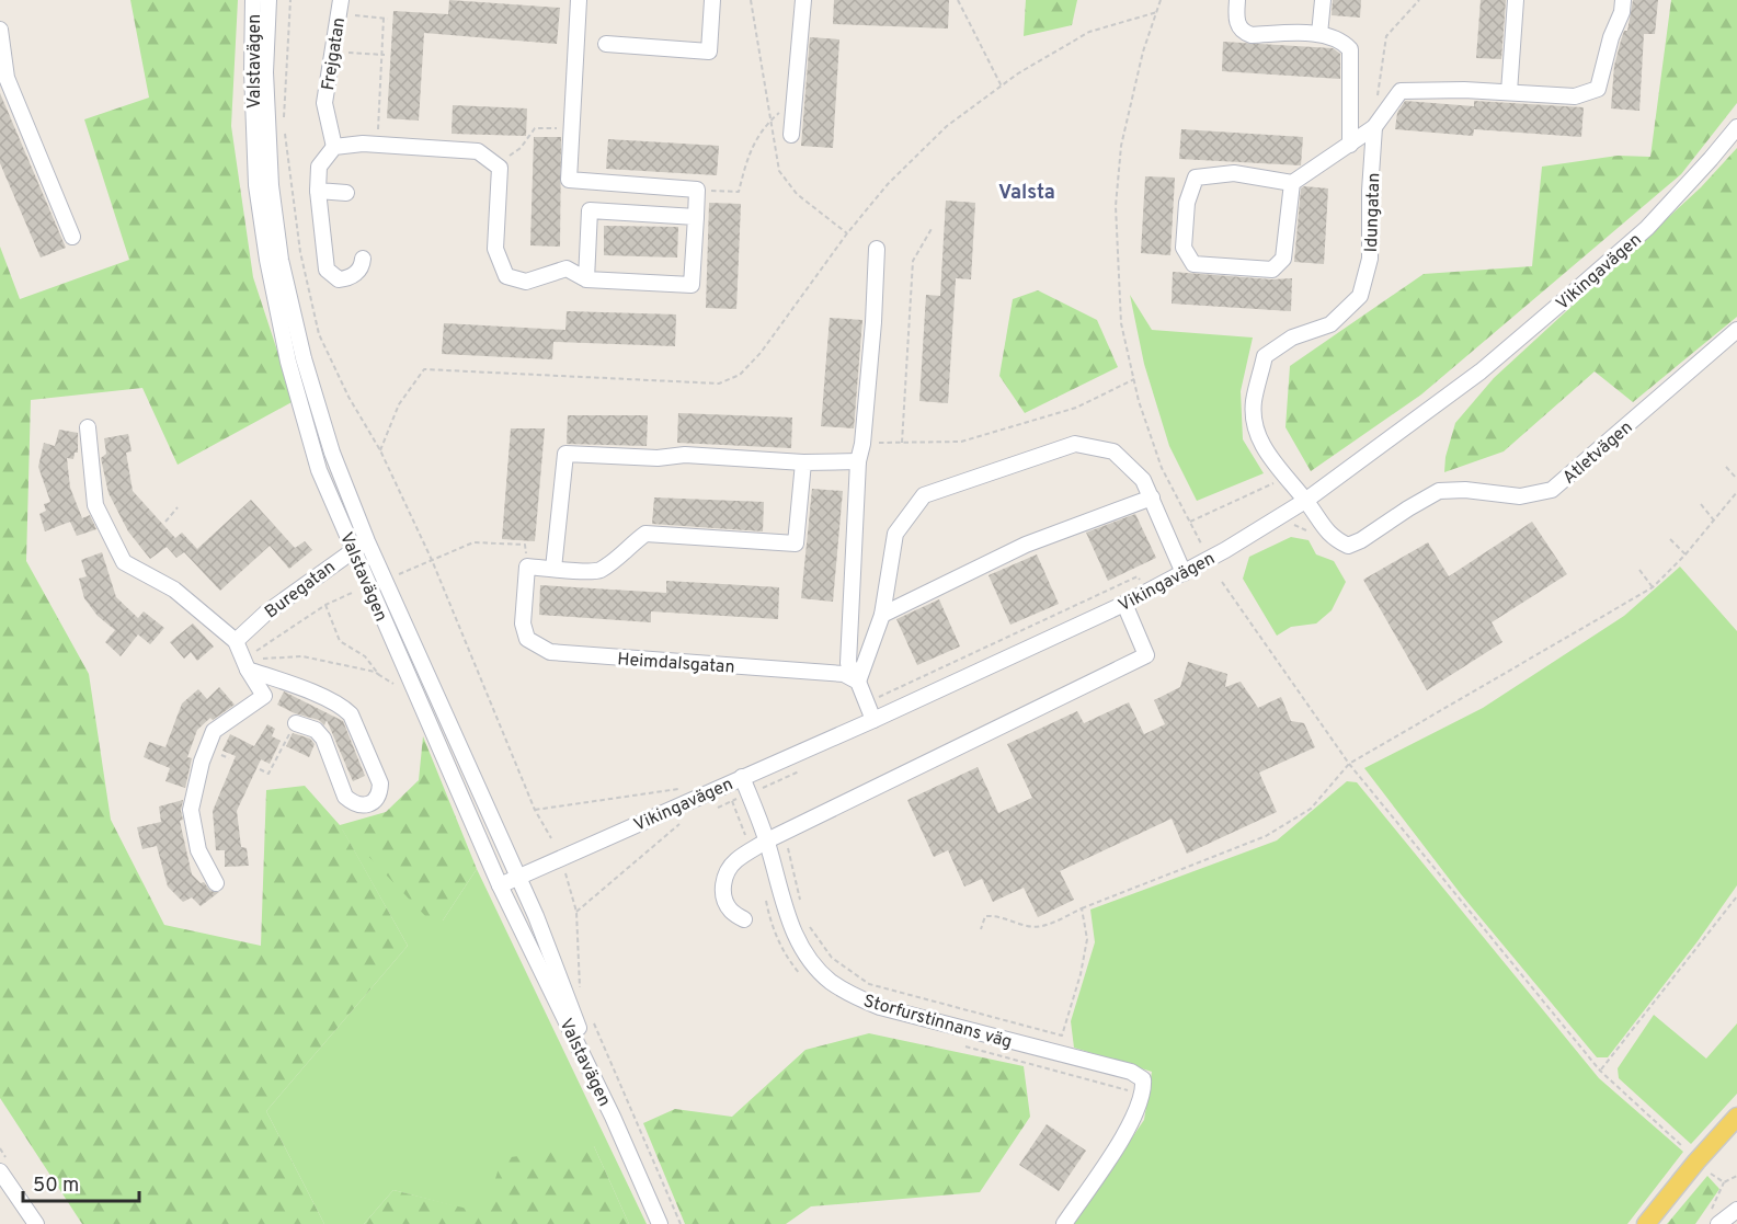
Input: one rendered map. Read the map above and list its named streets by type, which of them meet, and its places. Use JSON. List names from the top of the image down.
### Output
{
  "streets": {
    "street": [
      "Frejgatan",
      "Valstavägen",
      "Idungatan",
      "Vikingavägen",
      "Atletvägen",
      "Buregatan",
      "Heimdalsgatan",
      "Storfurstinnans väg"
    ]
  },
  "crossings": [
    ["Valstavägen", "Vikingavägen"],
    ["Valstavägen", "Buregatan"],
    ["Idungatan", "Vikingavägen"],
    ["Idungatan", "Atletvägen"],
    ["Vikingavägen", "Atletvägen"],
    ["Vikingavägen", "Storfurstinnans väg"]
  ],
  "districts": ["Valsta"],
  "scale_bar": "50 m"
}
